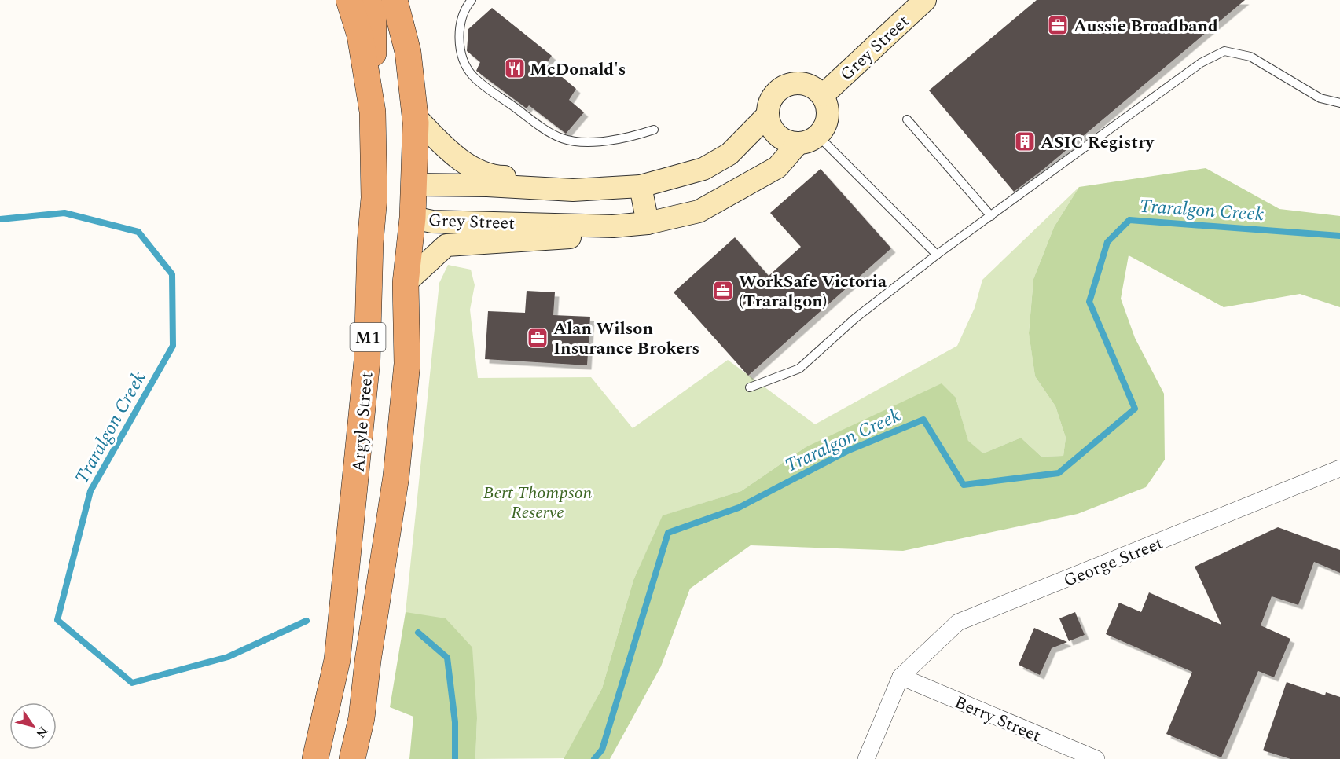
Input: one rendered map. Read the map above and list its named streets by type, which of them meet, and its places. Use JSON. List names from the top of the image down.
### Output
{
  "streets": {
    "highway": ["Grey Street", "M1", "Argyle Street"],
    "street": ["George Street", "Berry Street"]
  },
  "crossings": [
    ["Grey Street", "M1"],
    ["Grey Street", "Argyle Street"],
    ["George Street", "Berry Street"]
  ],
  "water": ["Traralgon Creek"],
  "parks": ["Bert Thompson Reserve"],
  "places": {
    "office": ["Aussie Broadband", "WorkSafe Victoria (Traralgon)", "Alan Wilson Insurance Brokers"],
    "restaurant": ["McDonald's"],
    "building": ["ASIC Registry"]
  },
  "north": "bottom right"
}
